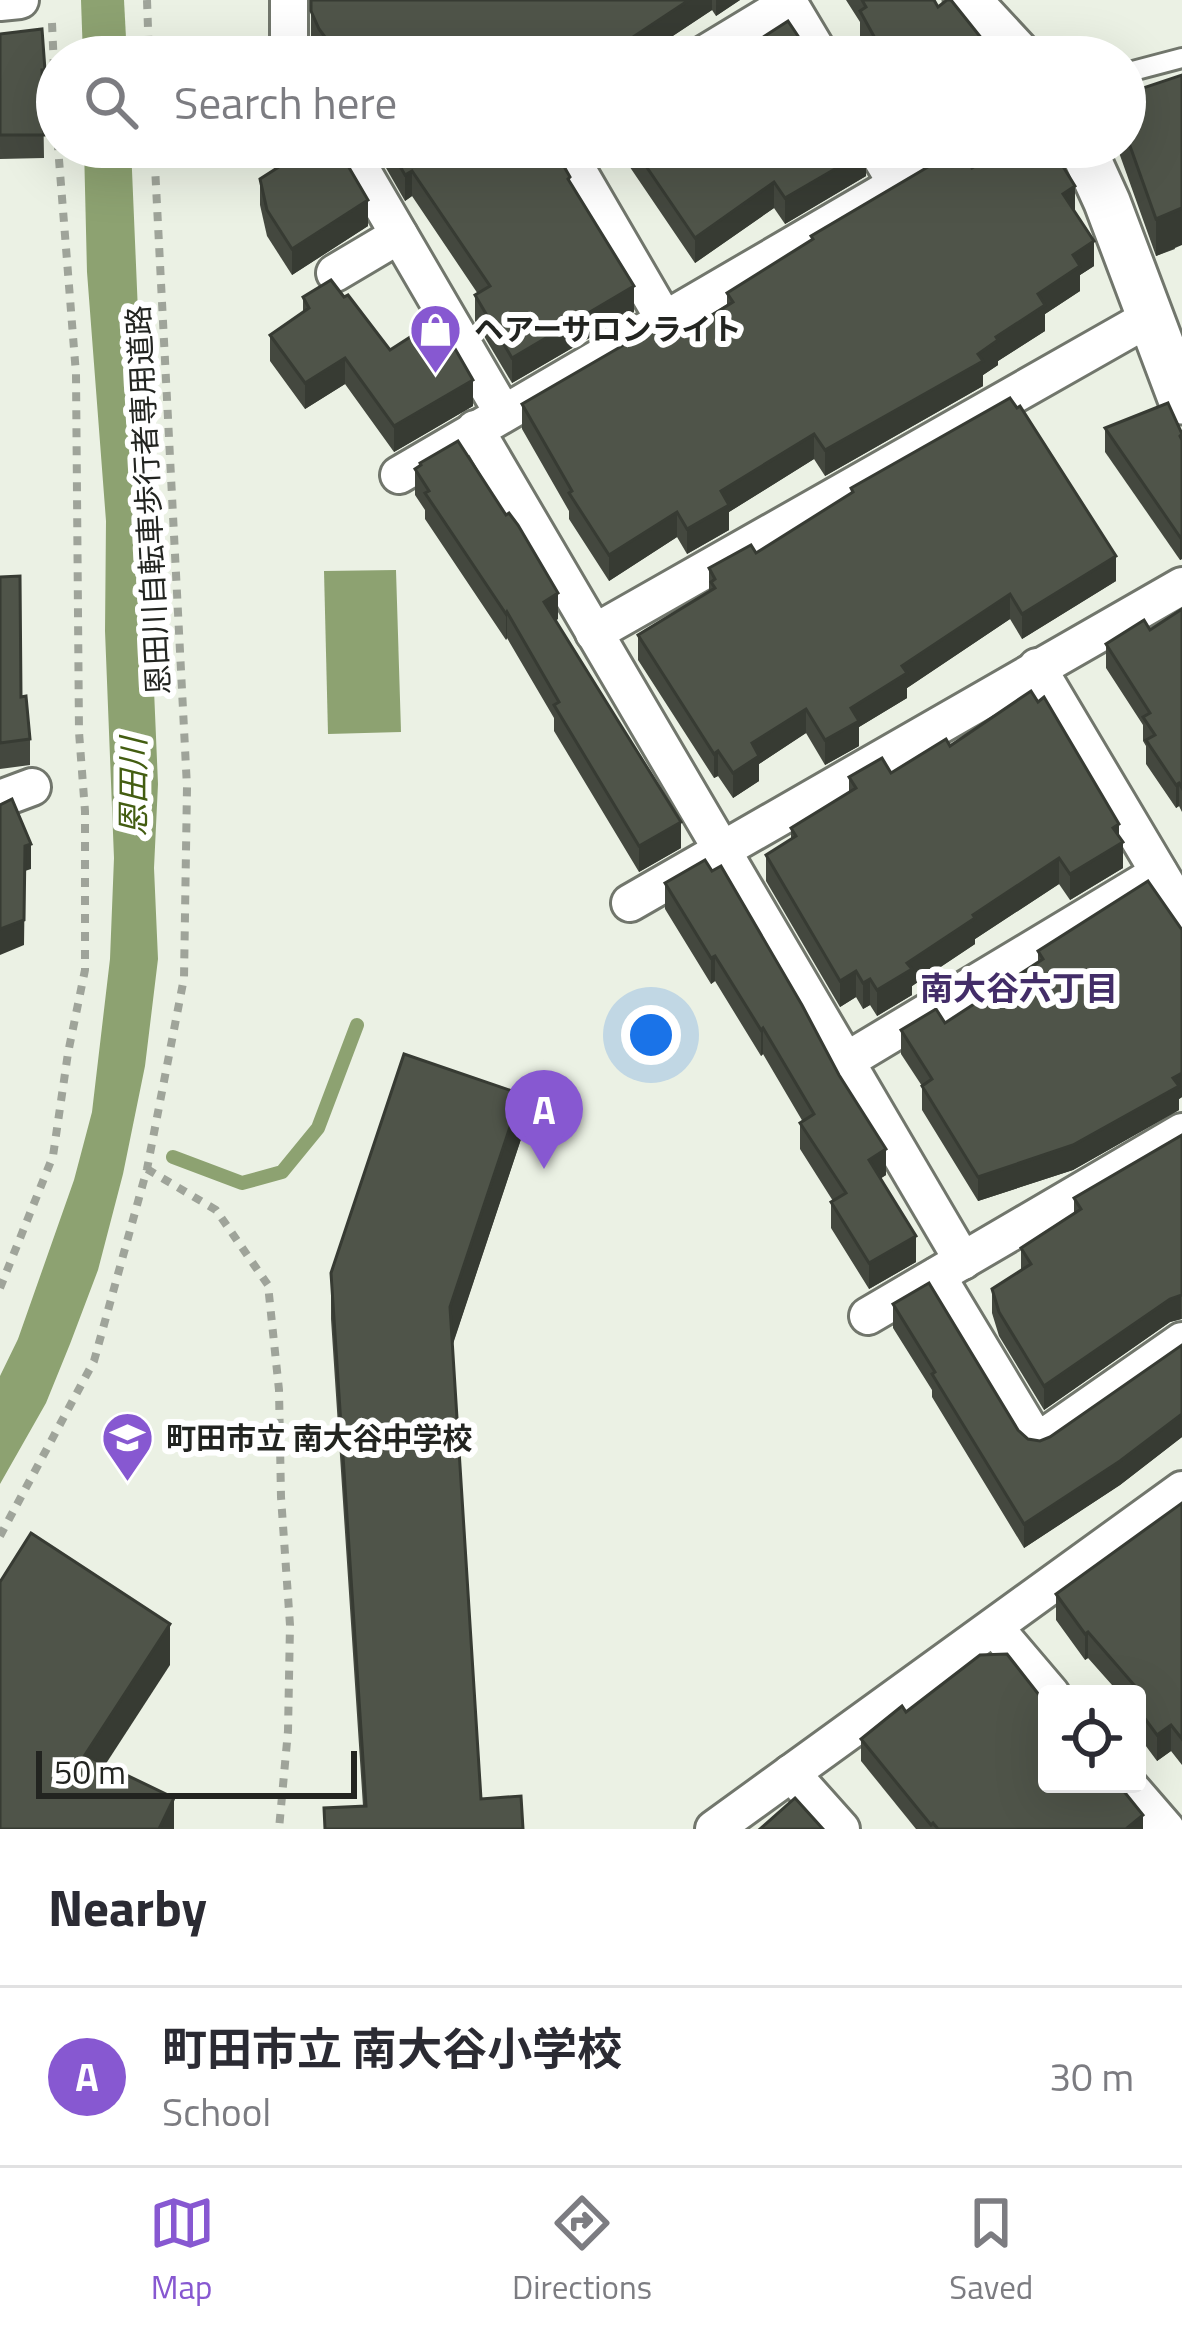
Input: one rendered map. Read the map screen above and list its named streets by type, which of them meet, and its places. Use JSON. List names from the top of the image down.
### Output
{
  "streets": {
    "path": ["恩田川自転車歩行者専用道路"]
  },
  "districts": ["南大谷六丁目"],
  "water": ["恩田川"],
  "places": {
    "shop": ["ヘアーサロンライト"],
    "school or university": ["町田市立 南大谷中学校"]
  },
  "scale_bar": "50 m",
  "page": {
    "search": "Search here",
    "pins": "A",
    "scale": "50 m",
    "heading": "Nearby",
    "list": [
      {
        "mark": "A",
        "name": "町田市立 南大谷小学校",
        "note": "School",
        "value": "30 m"
      }
    ],
    "nav": ["Map", "Directions", "Saved"]
  }
}
